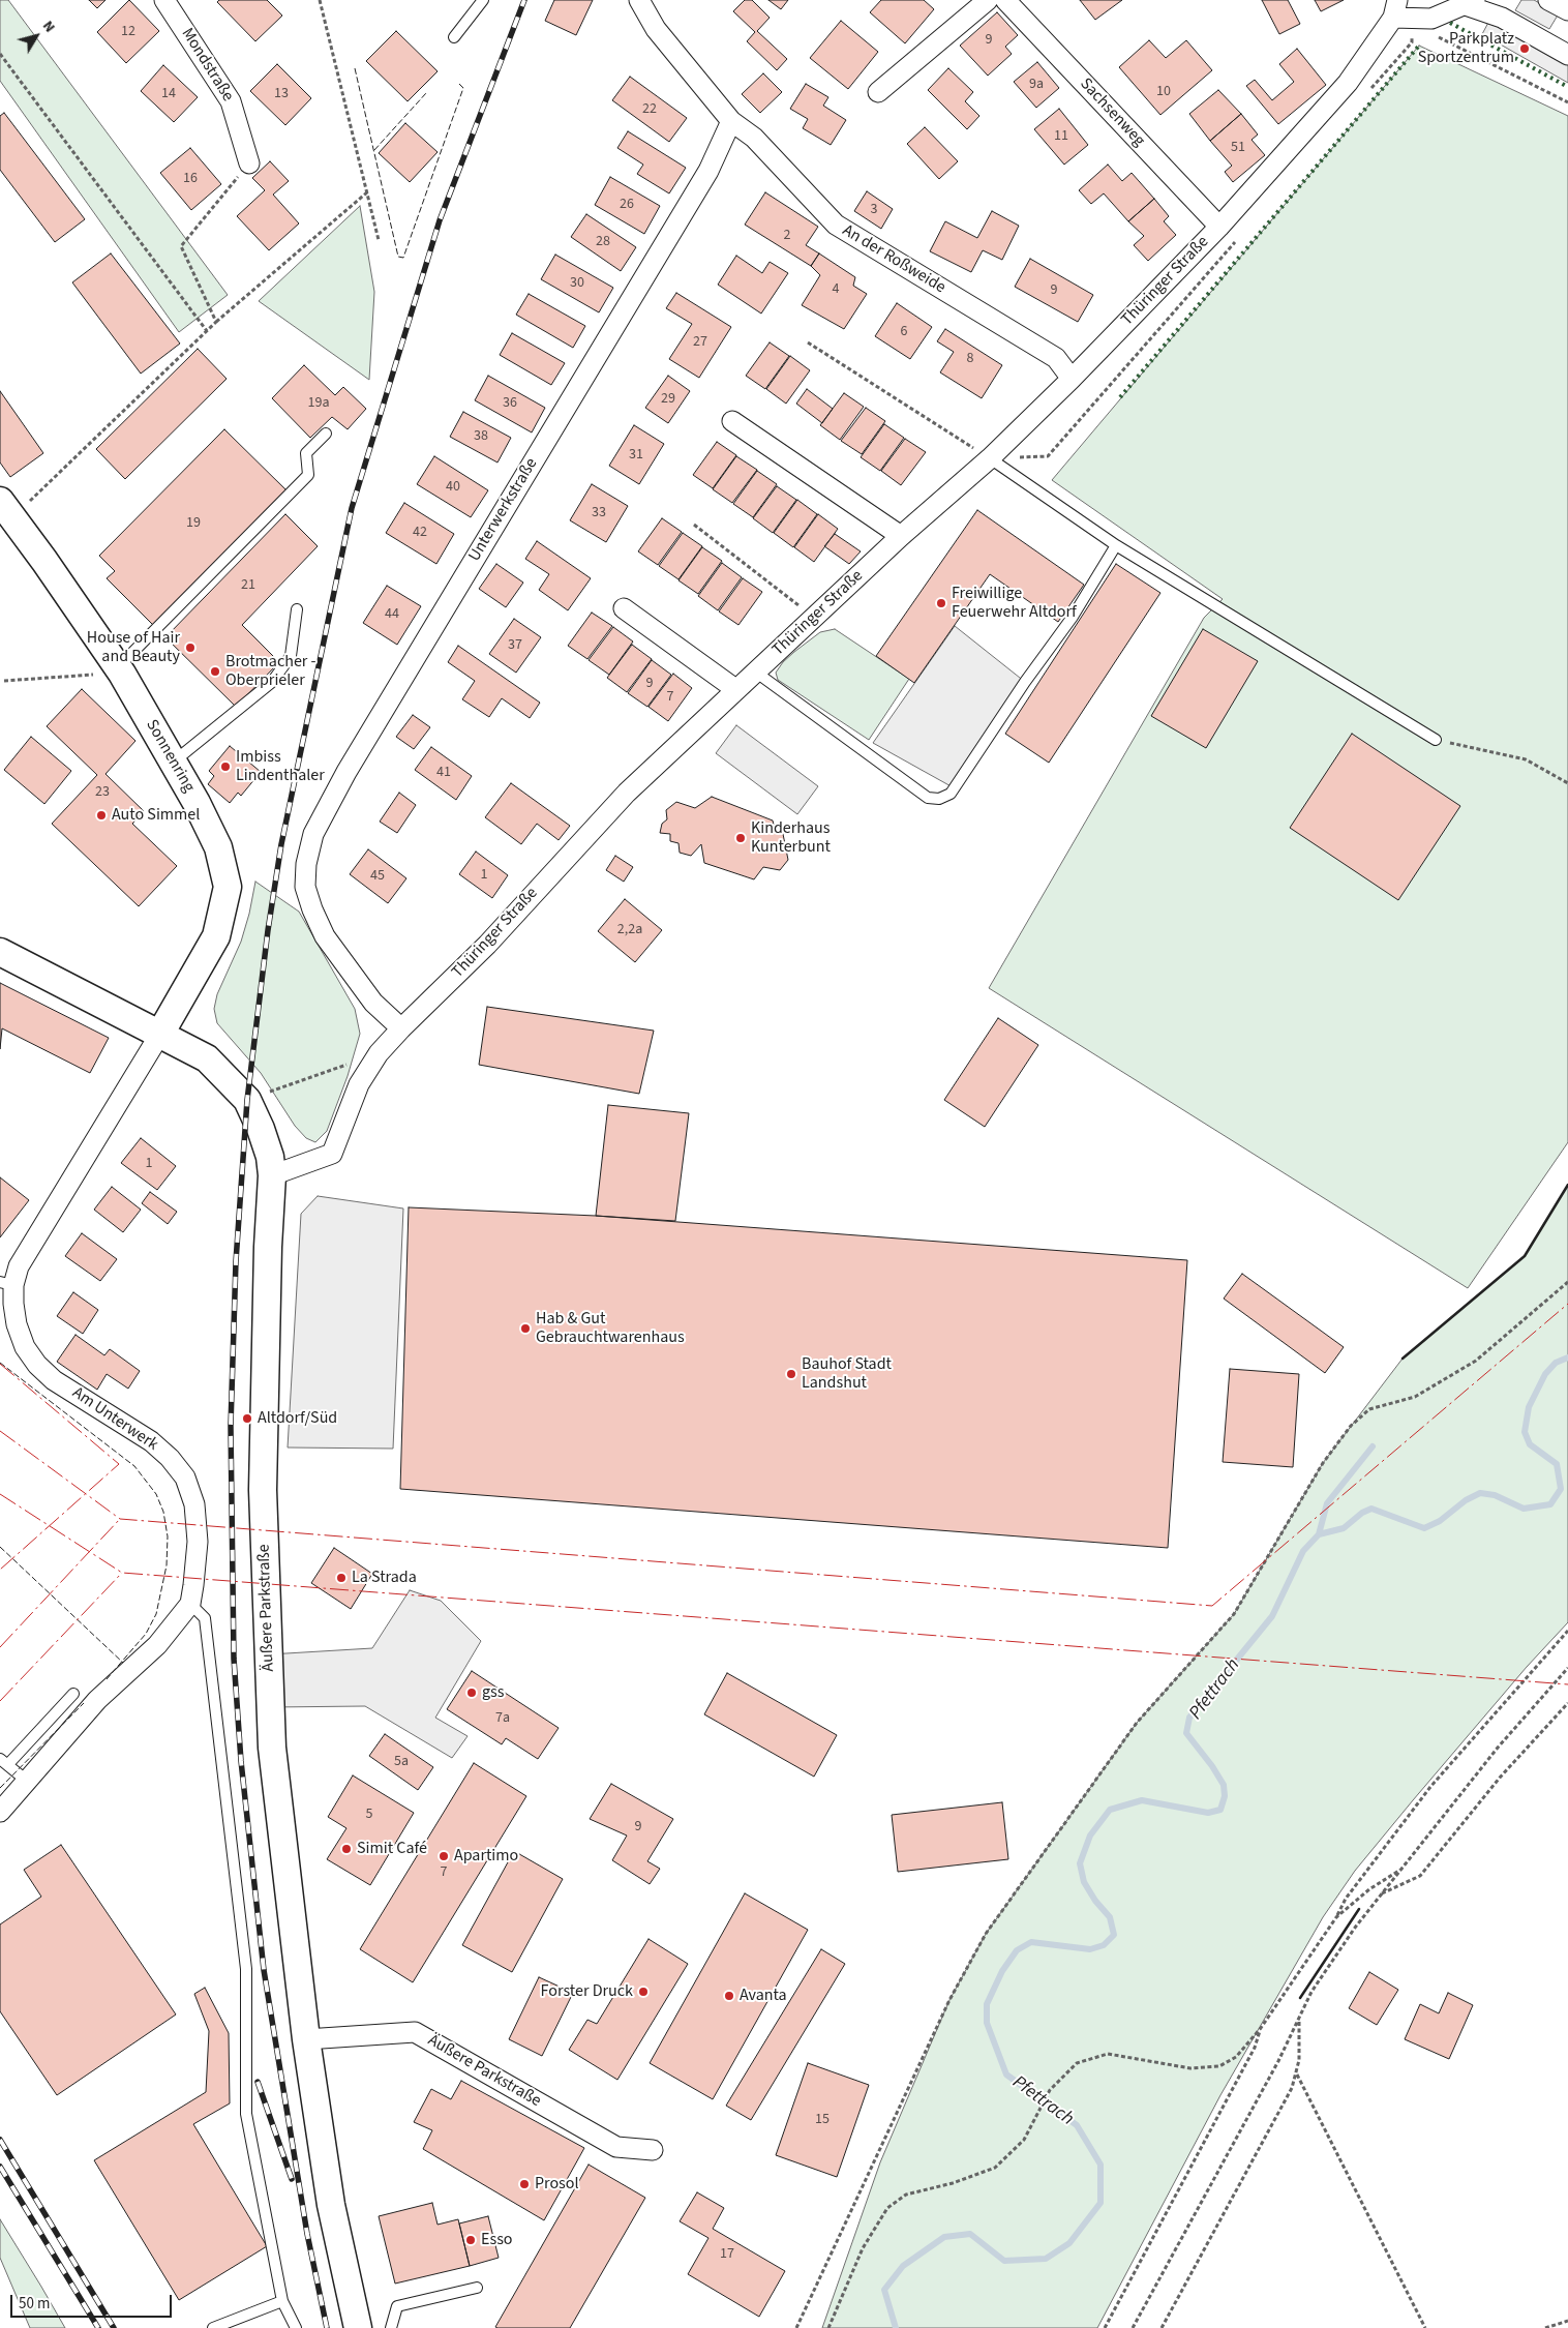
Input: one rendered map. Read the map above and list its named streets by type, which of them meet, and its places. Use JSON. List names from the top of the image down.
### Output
{
  "streets": {
    "street": [
      "Mondstraße",
      "Sachsenweg",
      "An der Roßweide",
      "Thüringer Straße",
      "Unterwerkstraße",
      "Sonnenring",
      "Am Unterwerk",
      "Äußere Parkstraße"
    ]
  },
  "crossings": [
    ["Sachsenweg", "Thüringer Straße"],
    ["An der Roßweide", "Thüringer Straße"],
    ["An der Roßweide", "Unterwerkstraße"],
    ["Thüringer Straße", "Unterwerkstraße"],
    ["Thüringer Straße", "Äußere Parkstraße"],
    ["Sonnenring", "Am Unterwerk"]
  ],
  "water": ["Pfettrach"],
  "places": [
    "Parkplatz Sportzentrum",
    "Freiwillige Feuerwehr Altdorf",
    "House of Hair and Beauty",
    "Brotmacher - Oberprieler",
    "Imbiss Lindenthaler",
    "Auto Simmel",
    "Kinderhaus Kunterbunt",
    "Hab & Gut Gebrauchtwarenhaus",
    "Bauhof Stadt Landshut",
    "Altdorf/Süd",
    "La Strada",
    "gss",
    "Simit Café",
    "Apartimo",
    "Forster Druck",
    "Avanta",
    "Prosol",
    "Esso"
  ],
  "house_numbers": [
    "12",
    "9",
    "9a",
    "10",
    "14",
    "13",
    "22",
    "11",
    "51",
    "16",
    "26",
    "3",
    "2",
    "28",
    "30",
    "4",
    "9",
    "6",
    "27",
    "8",
    "29",
    "19a",
    "36",
    "38",
    "31",
    "40",
    "33",
    "19",
    "42",
    "21",
    "44",
    "37",
    "9",
    "7",
    "41",
    "23",
    "1",
    "45",
    "2,2a",
    "1",
    "7a",
    "5a",
    "5",
    "9",
    "7",
    "15",
    "17"
  ],
  "scale_bar": "50 m",
  "north": "top right"
}
